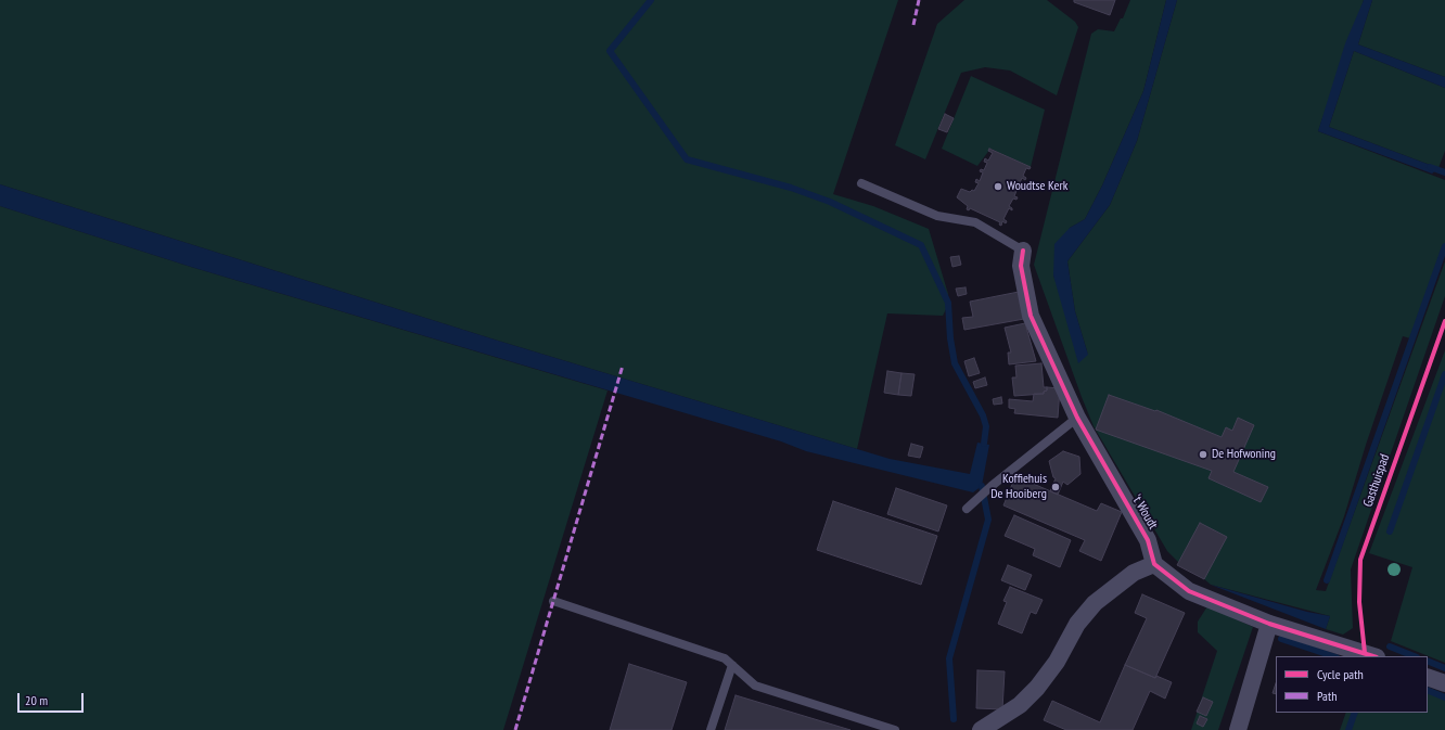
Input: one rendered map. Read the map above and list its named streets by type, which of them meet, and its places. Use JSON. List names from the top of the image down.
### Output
{
  "streets": {
    "street": ["'t Woudt"],
    "cycle path": ["Gasthuispad"]
  },
  "places": ["Woudtse Kerk", "De Hofwoning", "Koffiehuis De Hooiberg"],
  "legend": ["Cycle path", "Path"],
  "scale_bar": "20 m"
}
